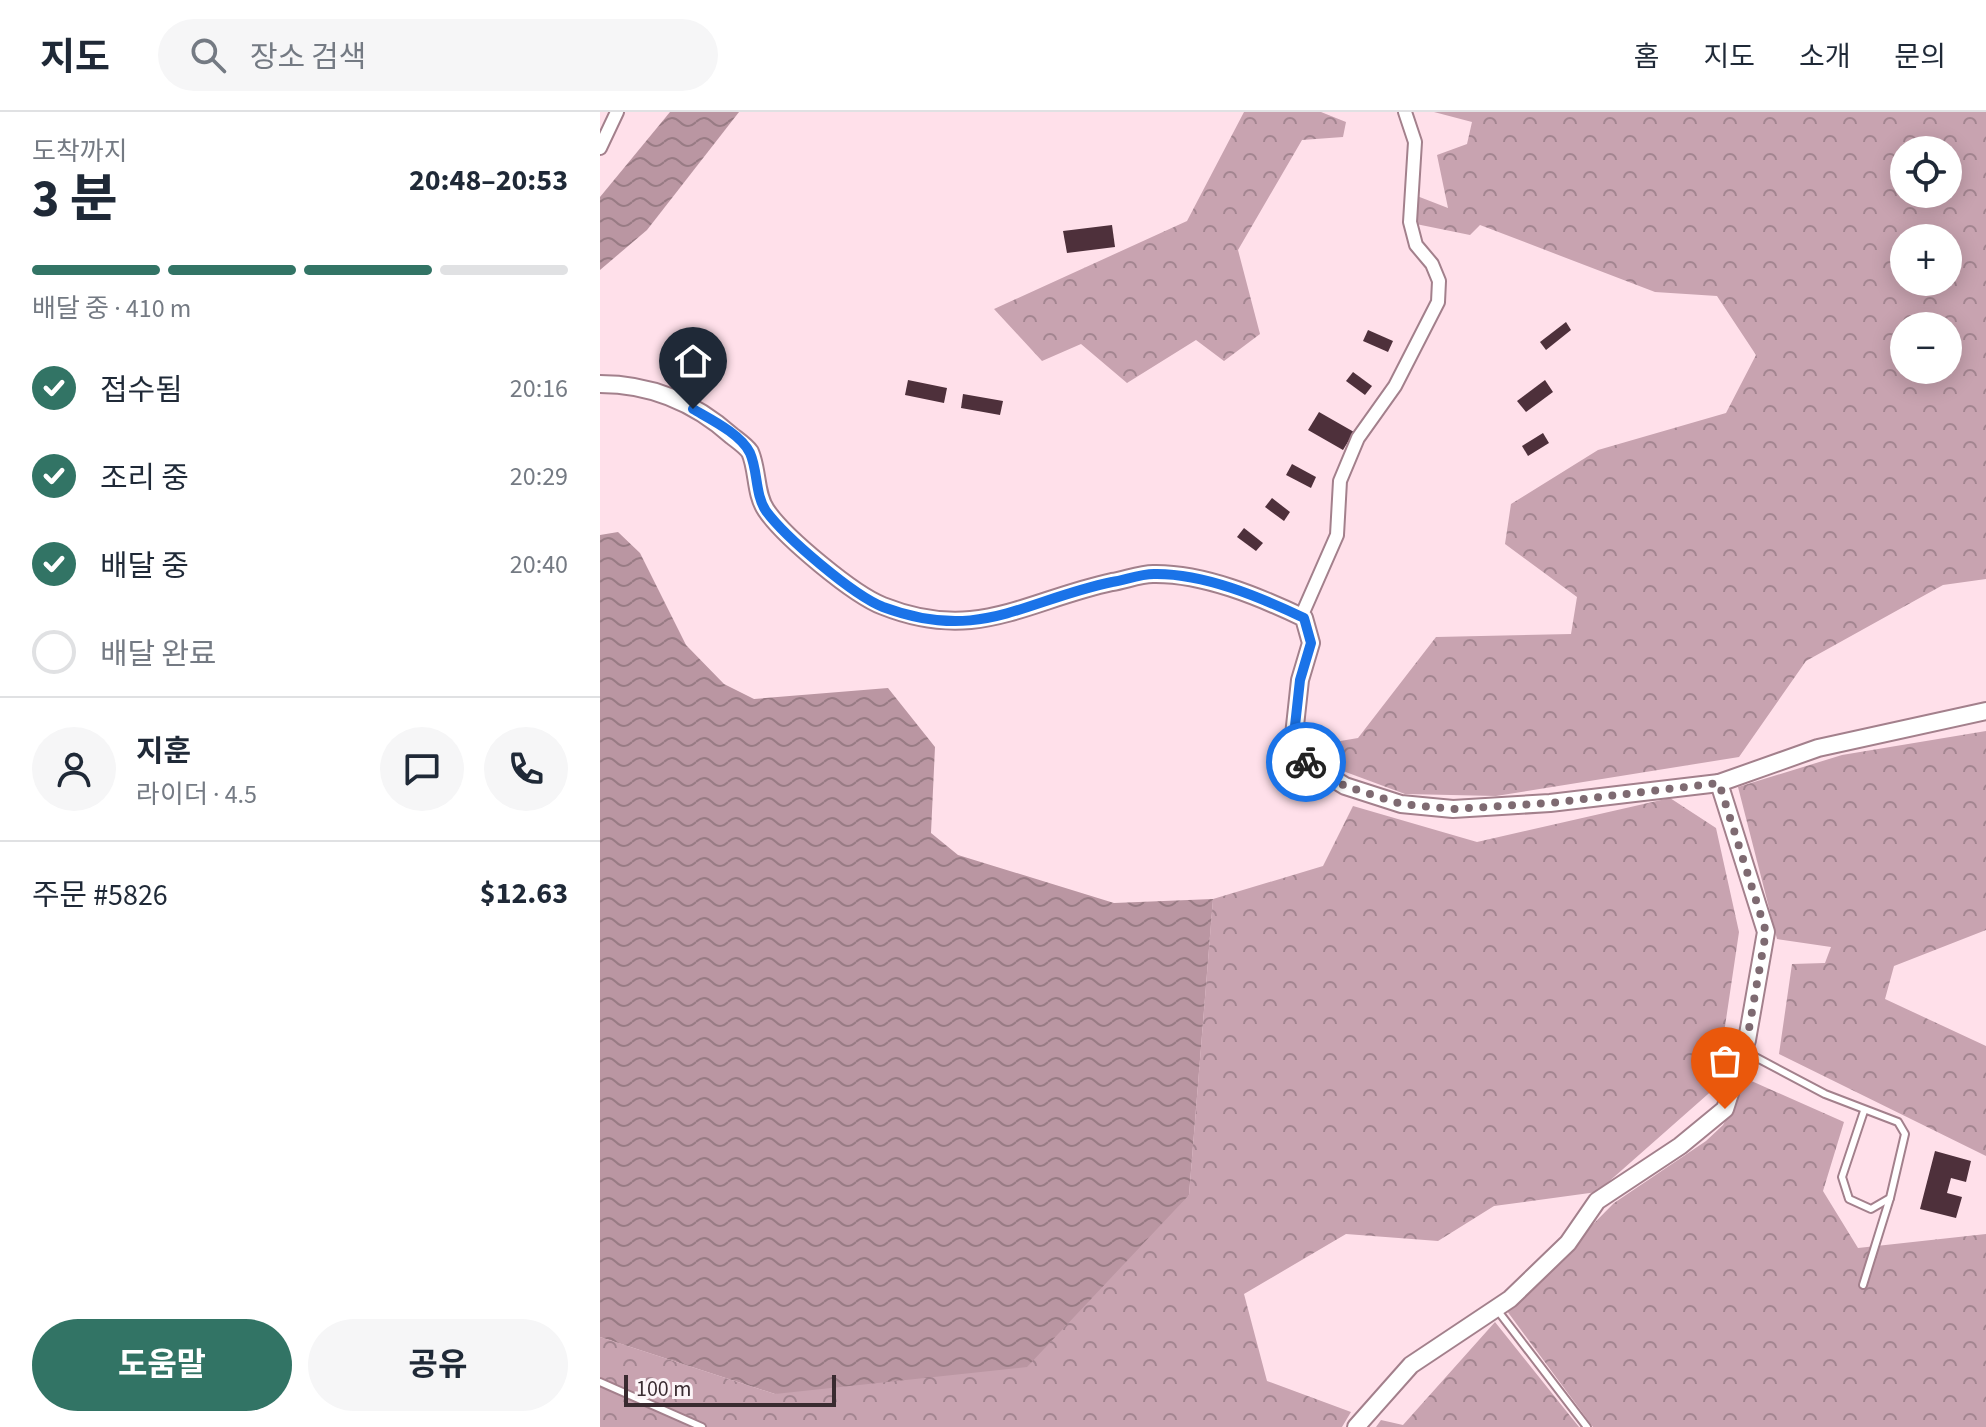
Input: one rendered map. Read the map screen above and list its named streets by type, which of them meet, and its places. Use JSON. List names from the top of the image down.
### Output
{
  "scale_bar": "100 m",
  "page": {
    "header": "지도",
    "search": "장소 검색",
    "nav": [
      "홈",
      "지도",
      "소개",
      "문의"
    ],
    "heading": ["3 분", "도착까지", "20:48–20:53"],
    "panel": [
      "지훈",
      "라이더 · 4.5",
      "주문 #5826",
      "$12.63"
    ],
    "map_buttons": ["+", "−"],
    "bar": "배달 중 · 410 m",
    "list": [
      ["접수됨", "20:16"],
      ["조리 중", "20:29"],
      ["배달 중", "20:40"],
      "배달 완료"
    ],
    "buttons": ["도움말", "공유"],
    "scale": "100 m"
  }
}
